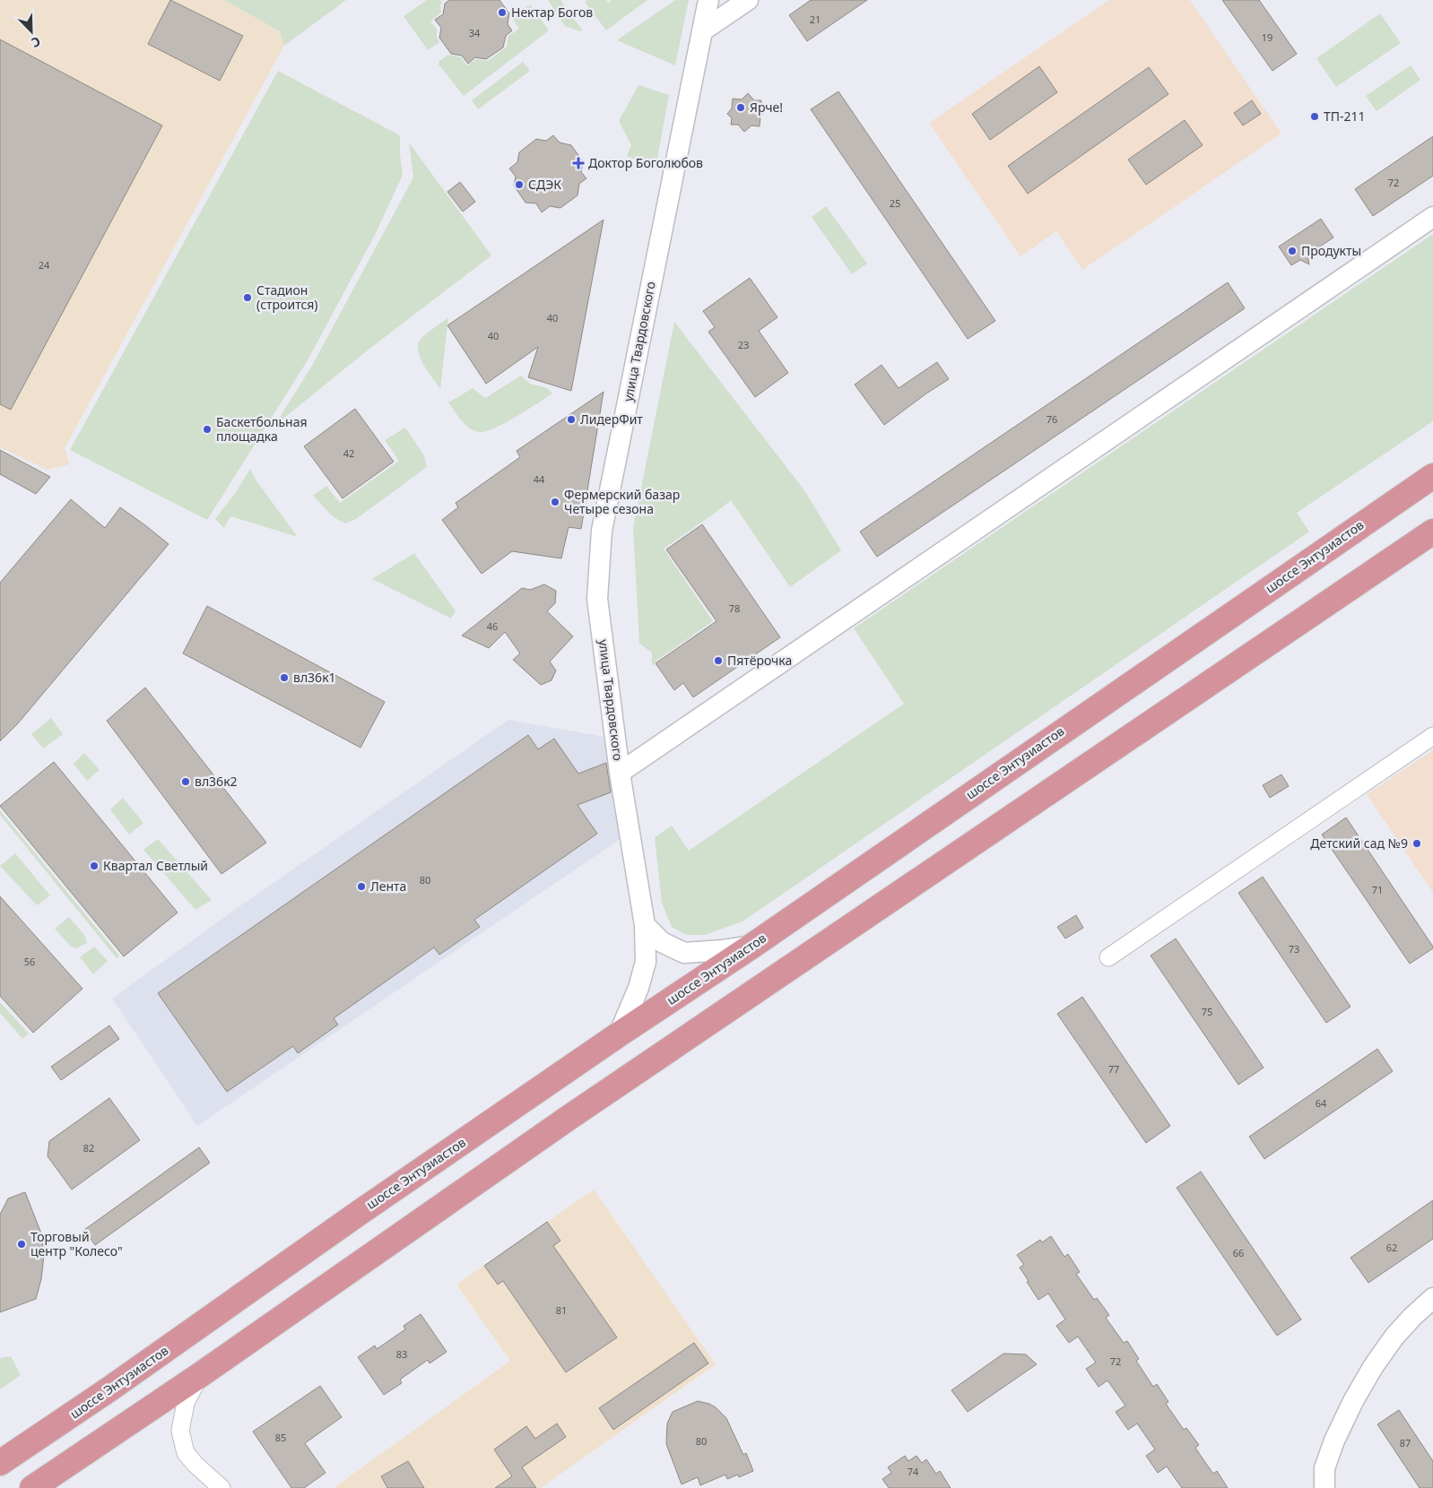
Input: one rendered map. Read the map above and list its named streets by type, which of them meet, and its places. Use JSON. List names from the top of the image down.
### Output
{
  "streets": {
    "highway": ["шоссе Энтузиастов"],
    "street": ["улица Твардовского"]
  },
  "crossings": [
    ["улица Твардовского", "шоссе Энтузиастов"]
  ],
  "places": {
    "other": [
      "Нектар Богов",
      "Ярче!",
      "ТП-211",
      "СДЭК",
      "Продукты",
      "Стадион (строится)",
      "ЛидерФит",
      "Баскетбольная площадка",
      "Фермерский базар Четыре сезона",
      "Пятёрочка",
      "вл36к1",
      "вл36к2",
      "Детский сад №9",
      "Квартал Светлый",
      "Лента",
      "Торговый центр \"Колесо\""
    ],
    "health": ["Доктор Боголюбов"]
  },
  "house_numbers": [
    "21",
    "34",
    "19",
    "72",
    "25",
    "24",
    "40",
    "40",
    "23",
    "76",
    "42",
    "44",
    "78",
    "46",
    "80",
    "71",
    "73",
    "56",
    "75",
    "77",
    "64",
    "82",
    "62",
    "66",
    "81",
    "83",
    "72",
    "85",
    "80",
    "87",
    "74"
  ],
  "north": "bottom right"
}
